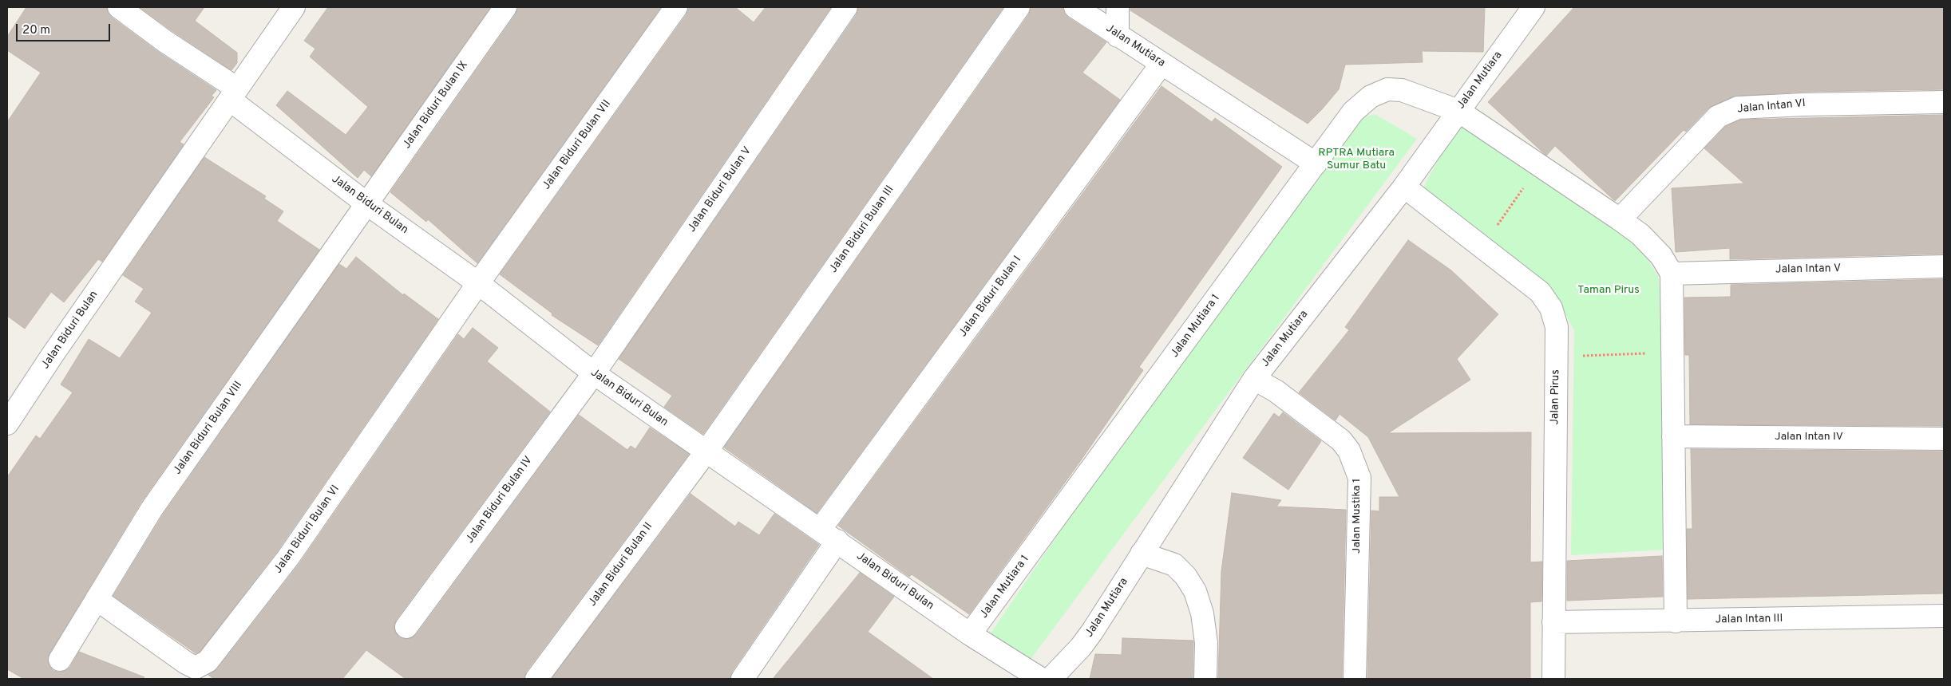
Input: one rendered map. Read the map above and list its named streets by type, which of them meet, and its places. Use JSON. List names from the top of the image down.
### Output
{
  "streets": {
    "street": [
      "Jalan Mutiara",
      "Jalan Biduri Bulan IX",
      "Jalan Intan VI",
      "Jalan Biduri Bulan VII",
      "Jalan Biduri Bulan V",
      "Jalan Biduri Bulan",
      "Jalan Biduri Bulan III",
      "Jalan Intan V",
      "Jalan Biduri Bulan I",
      "Jalan Mutiara 1",
      "Jalan Pirus",
      "Jalan Biduri Bulan VIII",
      "Jalan Intan IV",
      "Jalan Biduri Bulan IV",
      "Jalan Mustika 1",
      "Jalan Biduri Bulan VI",
      "Jalan Biduri Bulan II",
      "Jalan Intan III"
    ]
  },
  "crossings": [
    ["Jalan Mutiara", "Jalan Biduri Bulan I"],
    ["Jalan Mutiara", "Jalan Mutiara 1"],
    ["Jalan Mutiara", "Jalan Pirus"],
    ["Jalan Mutiara", "Jalan Mustika 1"],
    ["Jalan Biduri Bulan IX", "Jalan Biduri Bulan"],
    ["Jalan Biduri Bulan IX", "Jalan Biduri Bulan VIII"],
    ["Jalan Intan VI", "Jalan Mutiara 1"],
    ["Jalan Biduri Bulan VII", "Jalan Biduri Bulan"],
    ["Jalan Biduri Bulan VII", "Jalan Biduri Bulan VI"],
    ["Jalan Biduri Bulan V", "Jalan Biduri Bulan"],
    ["Jalan Biduri Bulan V", "Jalan Biduri Bulan IV"],
    ["Jalan Biduri Bulan", "Jalan Biduri Bulan III"],
    ["Jalan Biduri Bulan", "Jalan Biduri Bulan I"],
    ["Jalan Biduri Bulan", "Jalan Mutiara 1"],
    ["Jalan Biduri Bulan", "Jalan Biduri Bulan VIII"],
    ["Jalan Biduri Bulan", "Jalan Biduri Bulan IV"],
    ["Jalan Biduri Bulan", "Jalan Biduri Bulan VI"],
    ["Jalan Biduri Bulan", "Jalan Biduri Bulan II"],
    ["Jalan Biduri Bulan III", "Jalan Biduri Bulan II"],
    ["Jalan Intan V", "Jalan Mutiara 1"],
    ["Jalan Pirus", "Jalan Intan III"],
    ["Jalan Biduri Bulan VIII", "Jalan Biduri Bulan VI"]
  ],
  "parks": ["RPTRA Mutiara Sumur Batu", "Taman Pirus"],
  "scale_bar": "20 m"
}
